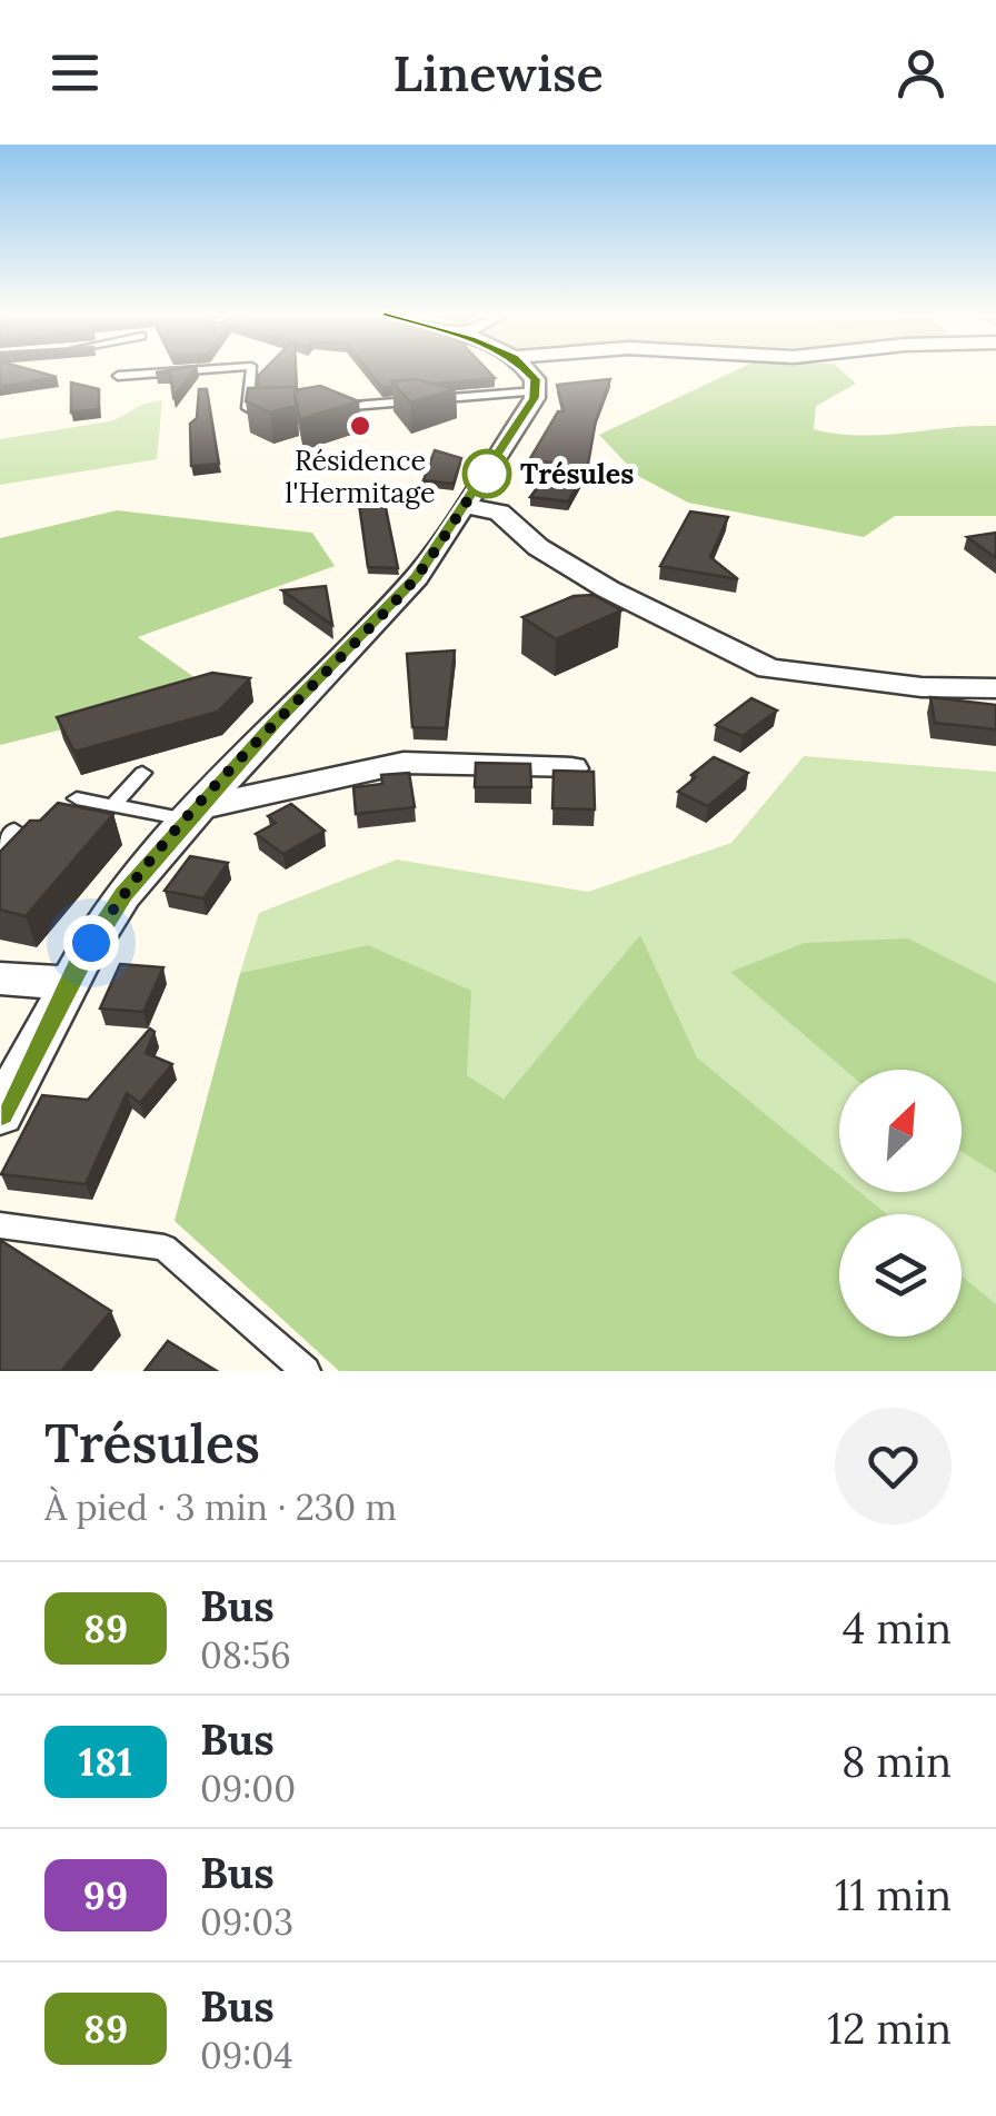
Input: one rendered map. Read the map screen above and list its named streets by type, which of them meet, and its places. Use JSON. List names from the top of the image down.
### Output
{
  "places": ["Résidence l'Hermitage", "Trésules"],
  "lines": ["bus line 89"],
  "north": "top right",
  "page": {
    "header": "Linewise",
    "heading": ["Trésules", "À pied · 3 min · 230 m"],
    "list": [
      {
        "mark": "89",
        "name": "Bus",
        "note": "08:56",
        "value": "4 min"
      },
      {
        "mark": "181",
        "name": "Bus",
        "note": "09:00",
        "value": "8 min"
      },
      {
        "mark": "99",
        "name": "Bus",
        "note": "09:03",
        "value": "11 min"
      },
      {
        "mark": "89",
        "name": "Bus",
        "note": "09:04",
        "value": "12 min"
      }
    ]
  }
}
